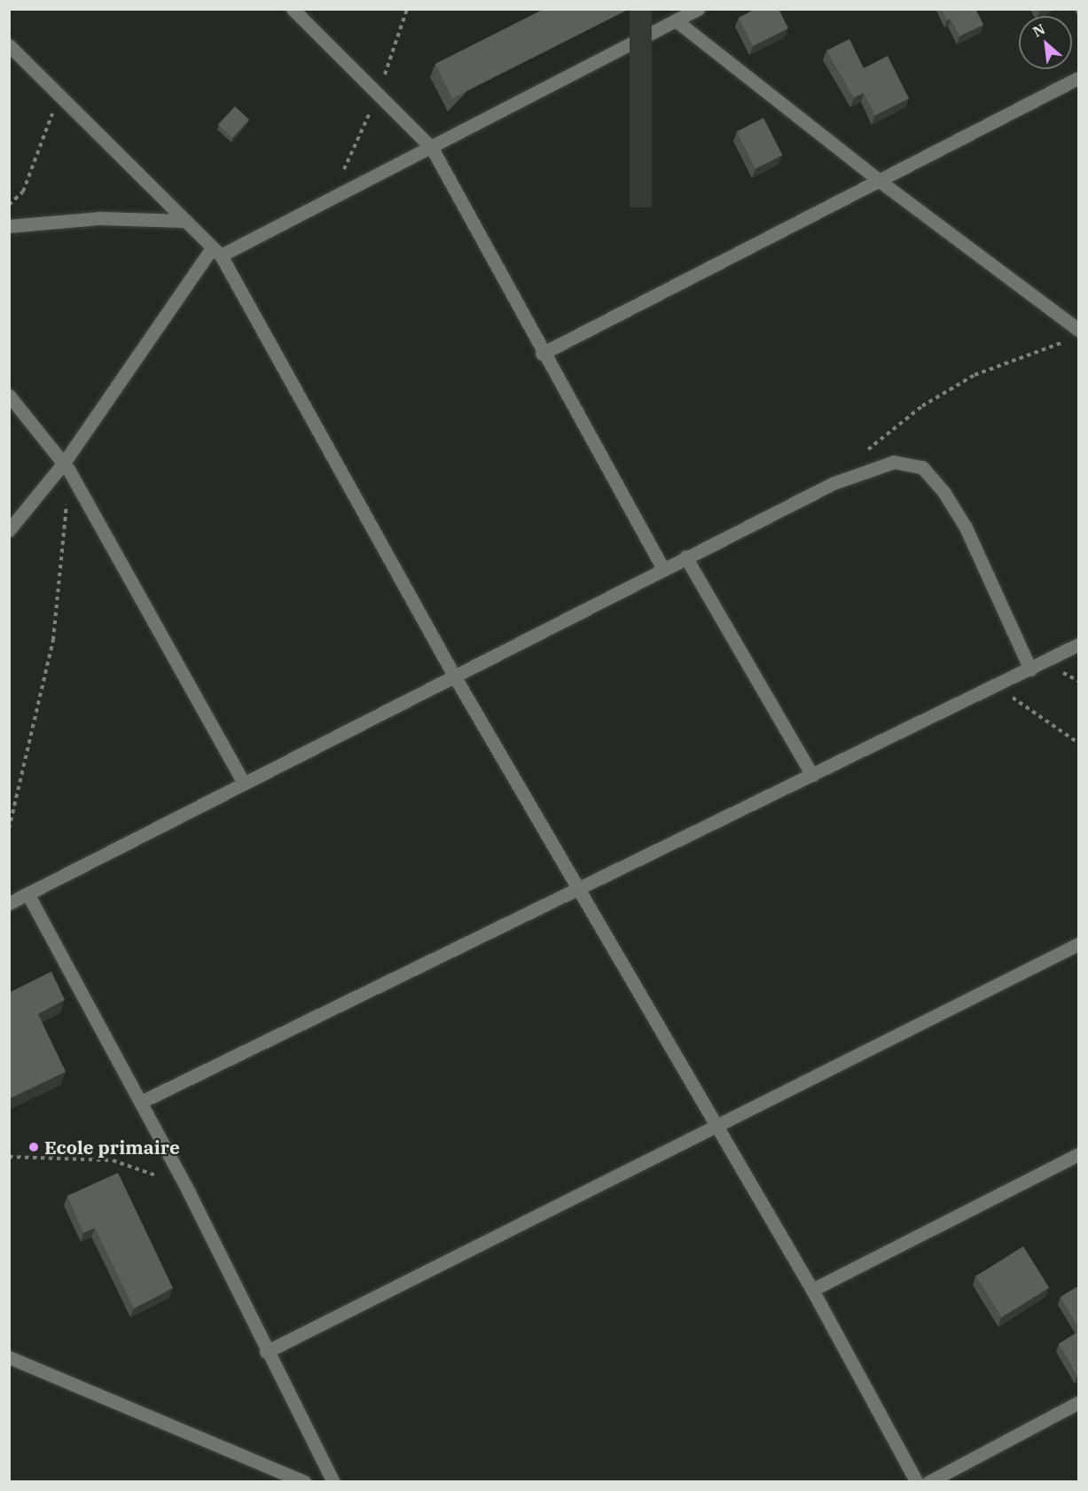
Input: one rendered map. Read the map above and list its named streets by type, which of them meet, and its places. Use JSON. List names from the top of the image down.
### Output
{
  "places": ["Ecole primaire"],
  "north": "top left"
}
